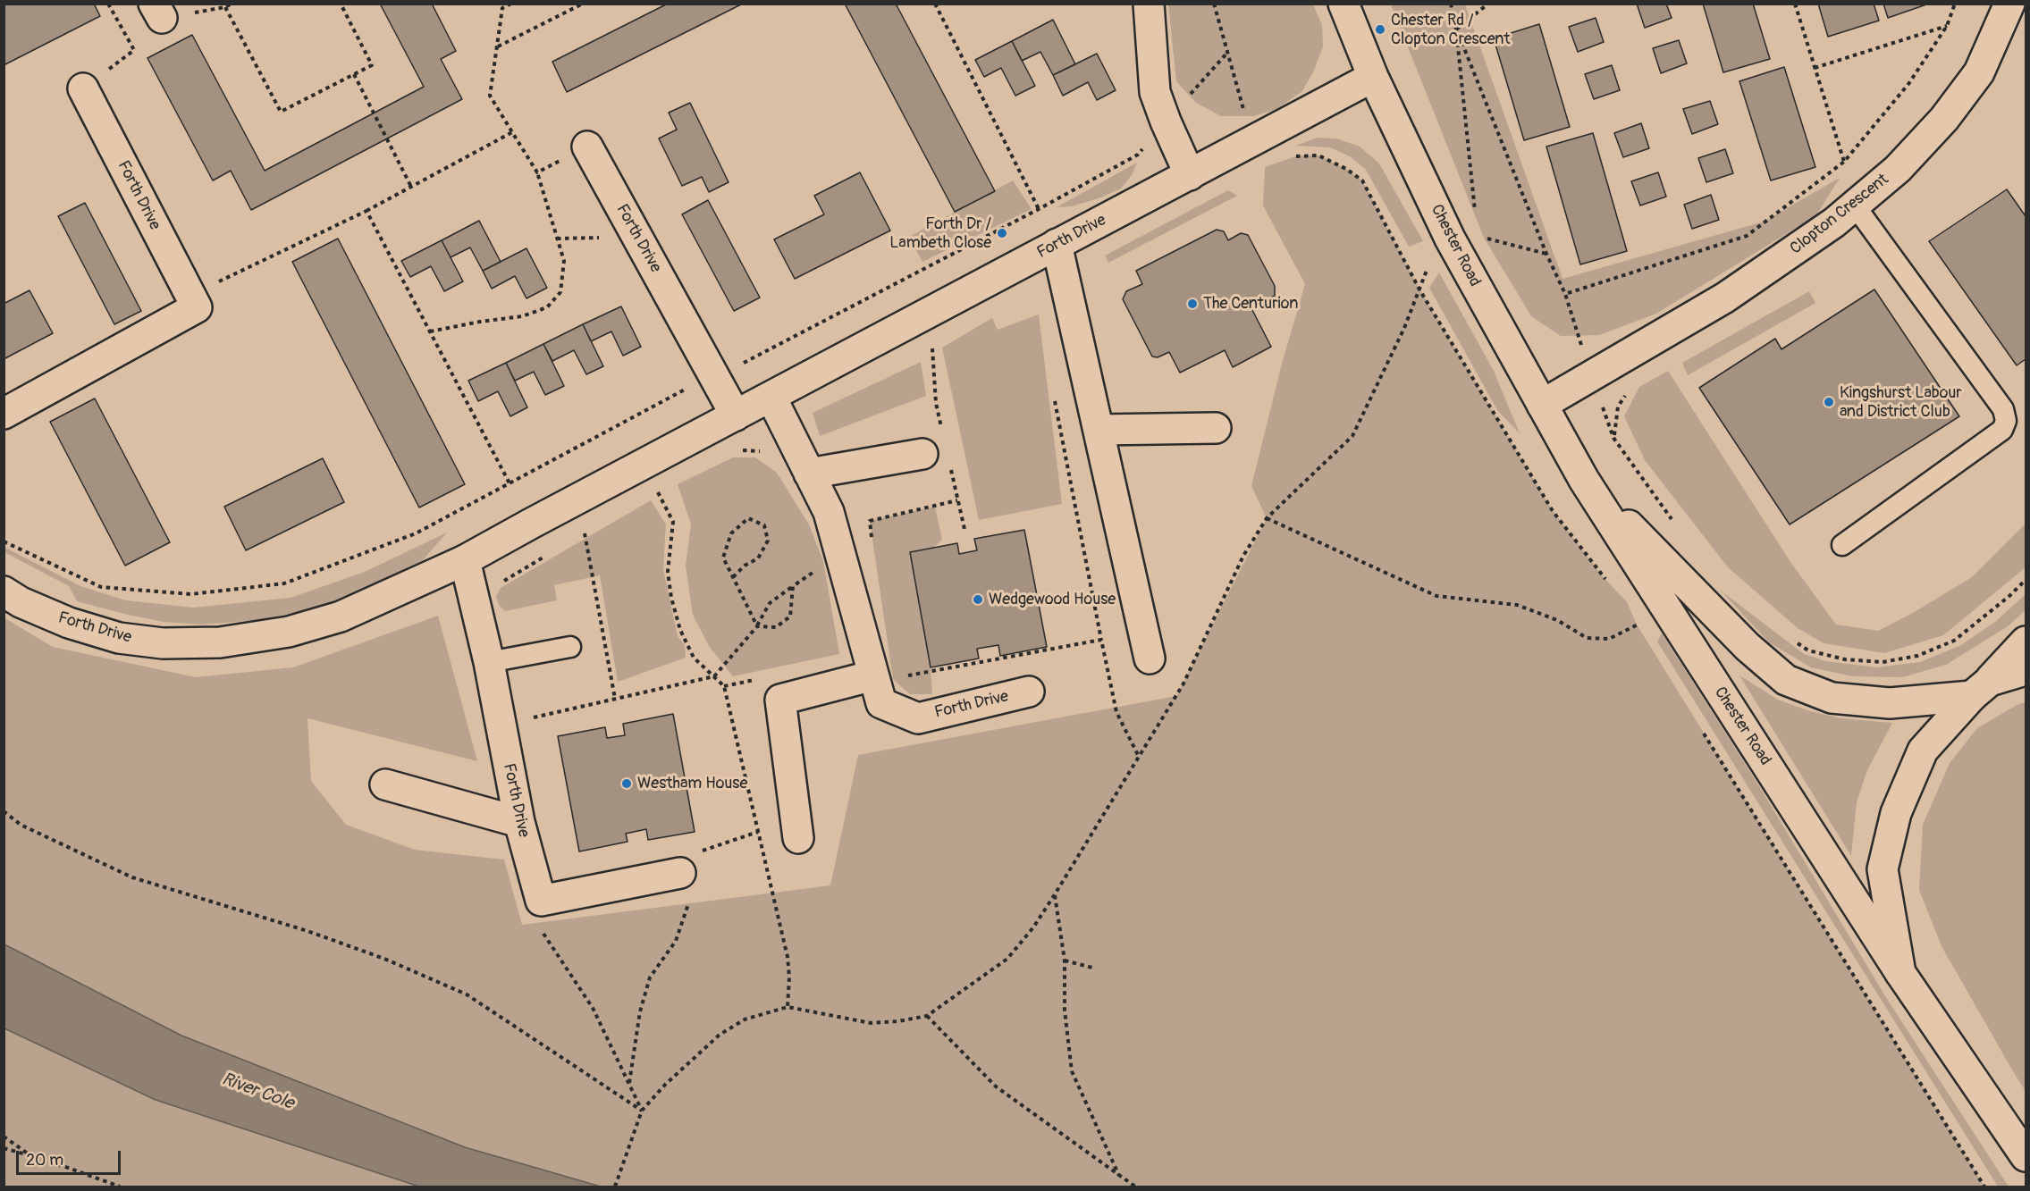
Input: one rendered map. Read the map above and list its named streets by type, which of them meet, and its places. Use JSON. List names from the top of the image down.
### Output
{
  "streets": {
    "main road": ["Forth Drive", "Clopton Crescent", "Chester Road"]
  },
  "crossings": [
    ["Forth Drive", "Chester Road"],
    ["Clopton Crescent", "Chester Road"]
  ],
  "water": ["River Cole"],
  "places": [
    "Chester Rd / Clopton Crescent",
    "Forth Dr / Lambeth Close",
    "The Centurion",
    "Kingshurst Labour and District Club",
    "Wedgewood House",
    "Westham House"
  ],
  "scale_bar": "20 m"
}
